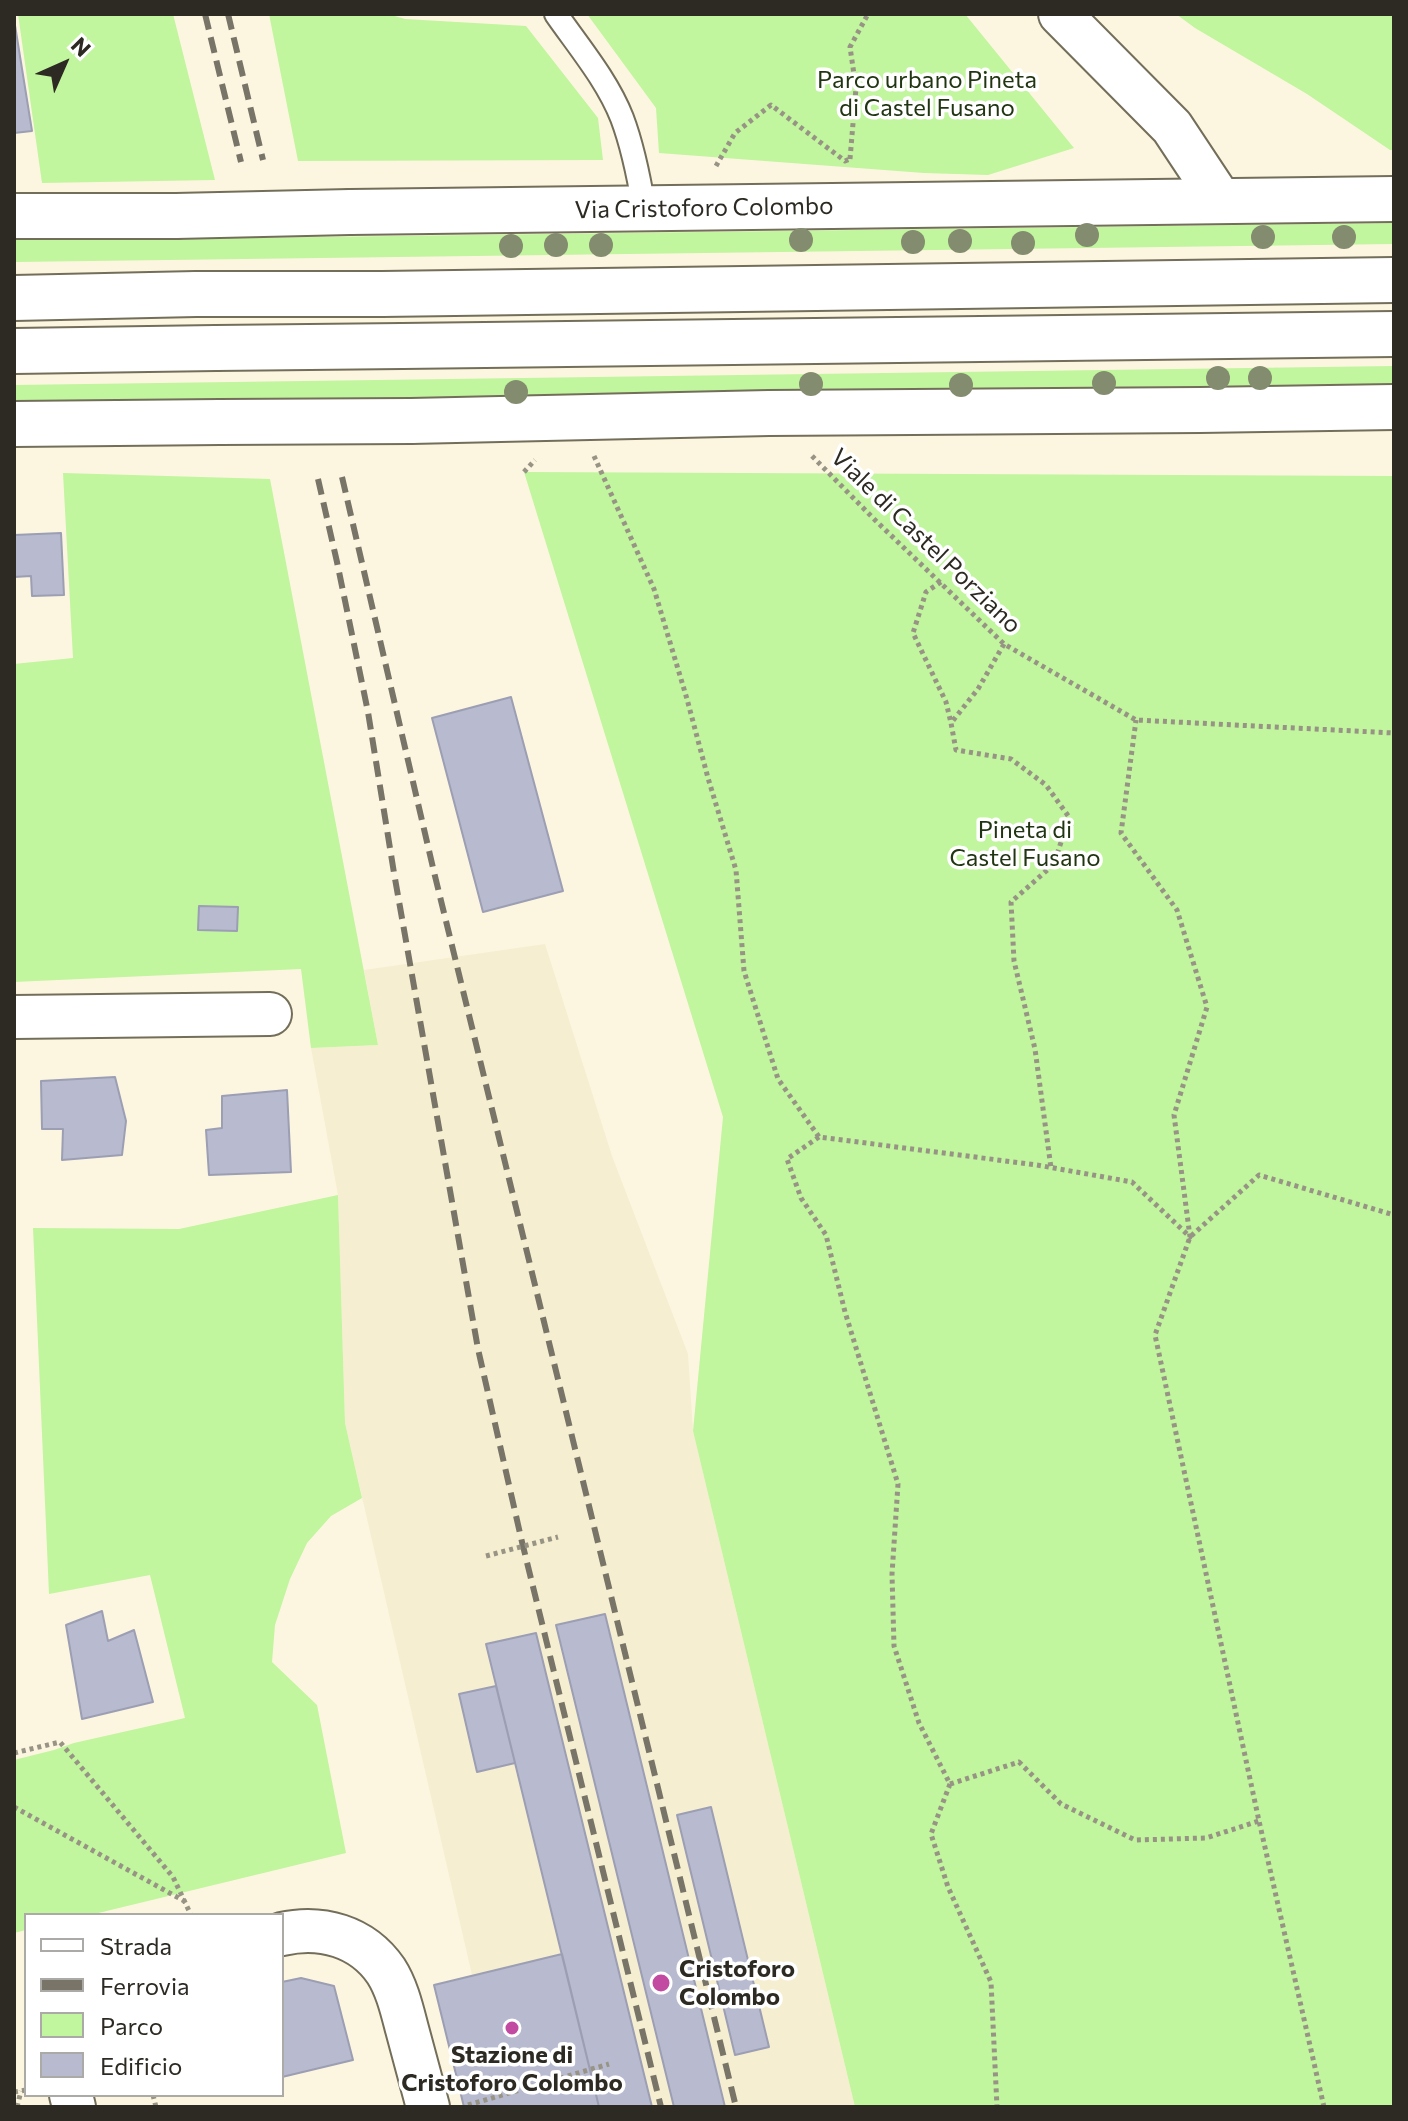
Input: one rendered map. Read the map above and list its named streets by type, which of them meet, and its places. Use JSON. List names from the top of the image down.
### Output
{
  "streets": {
    "street": ["Via Cristoforo Colombo"],
    "path": ["Viale di Castel Porziano"]
  },
  "parks": ["Parco urbano Pineta di Castel Fusano", "Pineta di Castel Fusano"],
  "places": ["Cristoforo Colombo", "Stazione di Cristoforo Colombo"],
  "legend": [
    "Strada",
    "Ferrovia",
    "Parco",
    "Edificio"
  ],
  "north": "top right"
}
